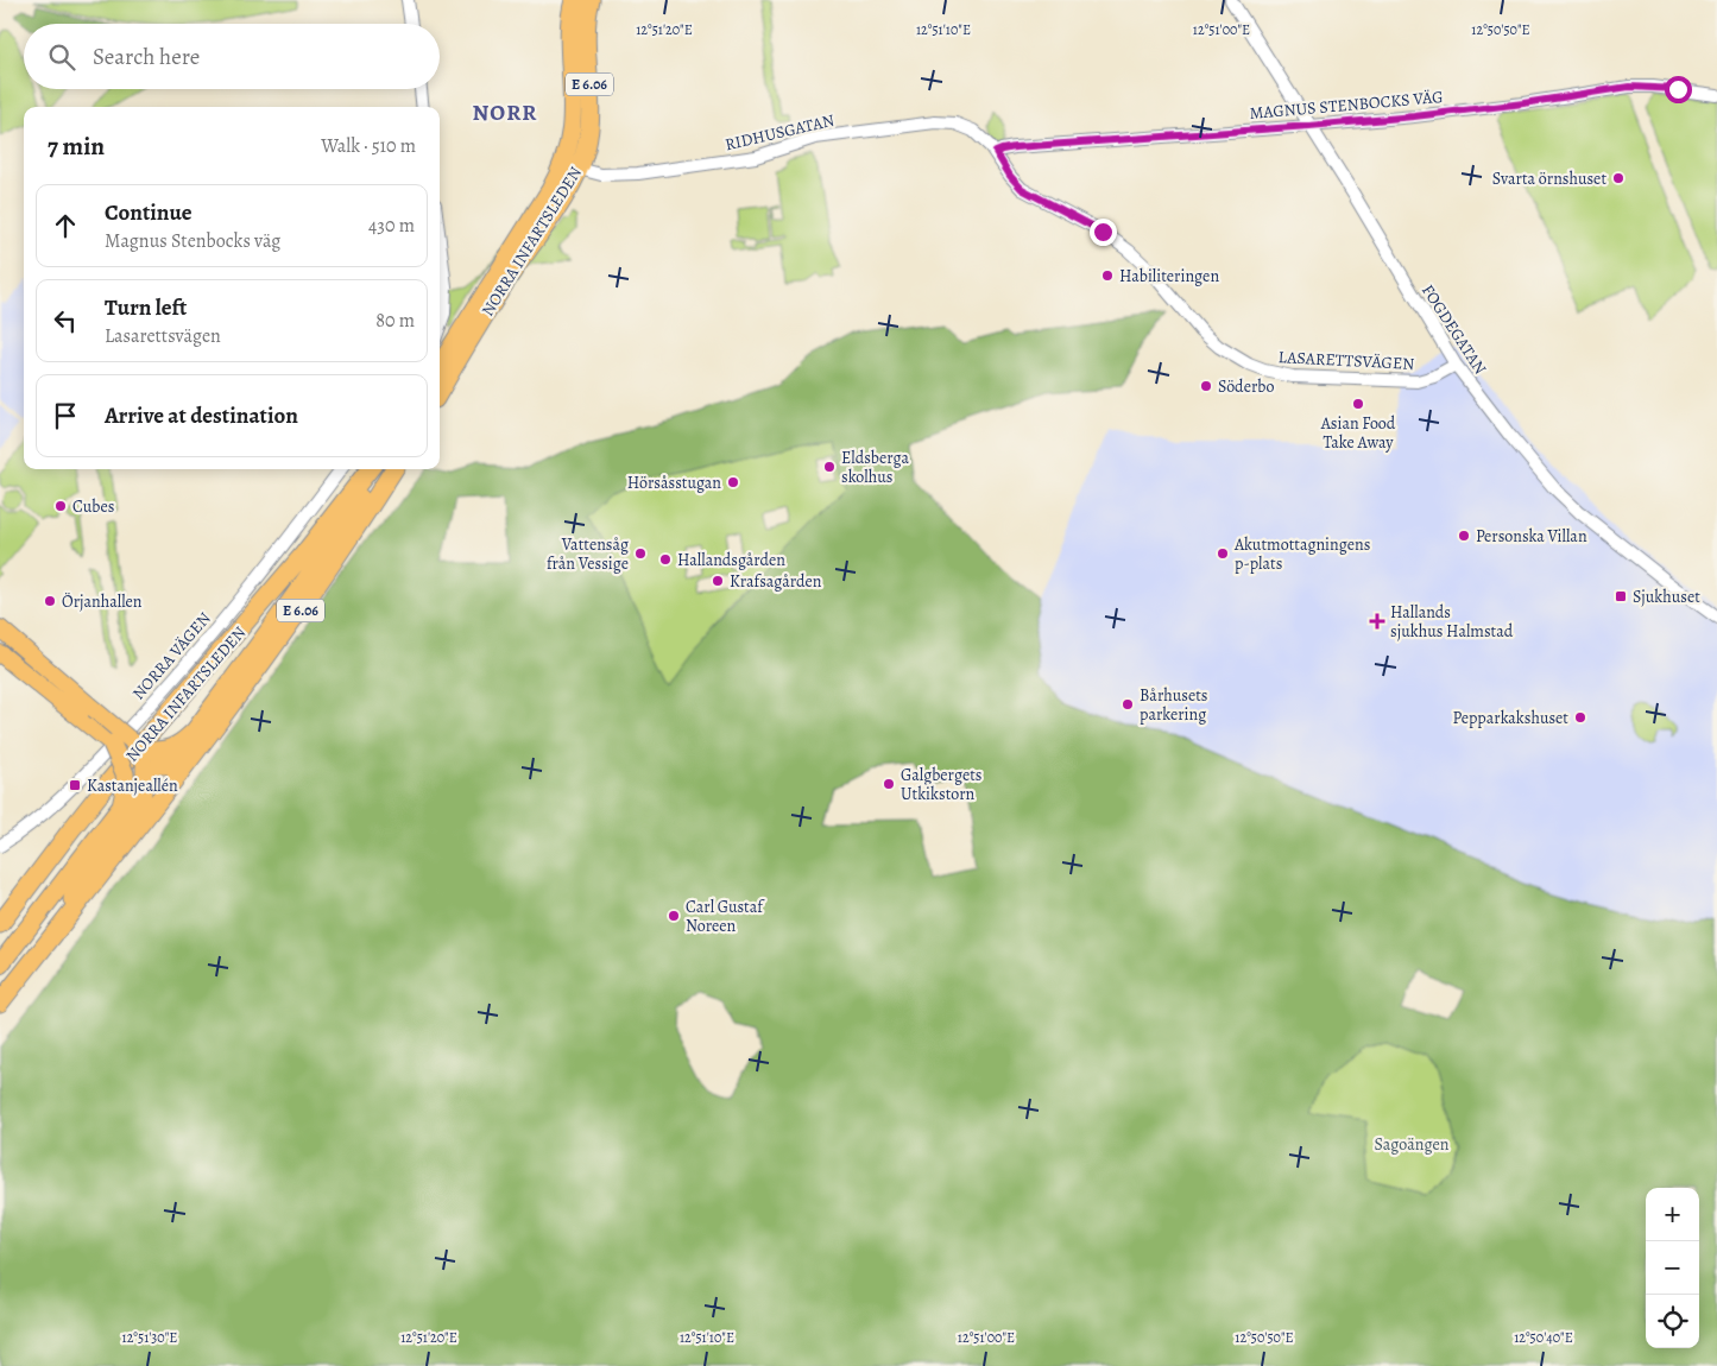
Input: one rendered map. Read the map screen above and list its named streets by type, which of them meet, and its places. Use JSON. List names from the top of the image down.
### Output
{
  "streets": {
    "highway": ["E 6.06", "NORRA INFARTSLEDEN"],
    "street": [
      "MAGNUS STENBOCKS VÄG",
      "RIDHUSGATAN",
      "FOGDEGATAN",
      "LASARETTSVÄGEN",
      "NORRA VÄGEN"
    ]
  },
  "crossings": [
    ["MAGNUS STENBOCKS VÄG", "RIDHUSGATAN"],
    ["MAGNUS STENBOCKS VÄG", "FOGDEGATAN"],
    ["MAGNUS STENBOCKS VÄG", "LASARETTSVÄGEN"],
    ["RIDHUSGATAN", "NORRA INFARTSLEDEN"],
    ["RIDHUSGATAN", "LASARETTSVÄGEN"],
    ["FOGDEGATAN", "LASARETTSVÄGEN"]
  ],
  "districts": ["NORR"],
  "parks": ["Sagoängen"],
  "places": {
    "other": [
      "Svarta örnshuset",
      "Habiliteringen",
      "Söderbo",
      "Asian Food Take Away",
      "Eldsberga skolhus",
      "Hörsåsstugan",
      "Cubes",
      "Personska Villan",
      "Vattensåg från Vessige",
      "Akutmottagningens p-plats",
      "Hallandsgården",
      "Krafsagården",
      "Örjanhallen",
      "Bårhusets parkering",
      "Pepparkakshuset",
      "Galgbergets Utkikstorn",
      "Carl Gustaf Noreen"
    ],
    "transit": ["Sjukhuset", "Kastanjeallén"],
    "health": ["Hallands sjukhus Halmstad"]
  },
  "page": {
    "search": "Search here",
    "heading": ["7 min", "Walk · 510 m"],
    "list": [
      ["Continue", "Magnus Stenbocks väg", "430 m"],
      ["Turn left", "Lasarettsvägen", "80 m"],
      "Arrive at destination"
    ],
    "map_buttons": ["+", "−"]
  },
  "coordinates": [
    "12°51'20\"E",
    "12°51'10\"E",
    "12°51'00\"E",
    "12°50'50\"E",
    "12°51'30\"E",
    "12°50'40\"E"
  ]
}
